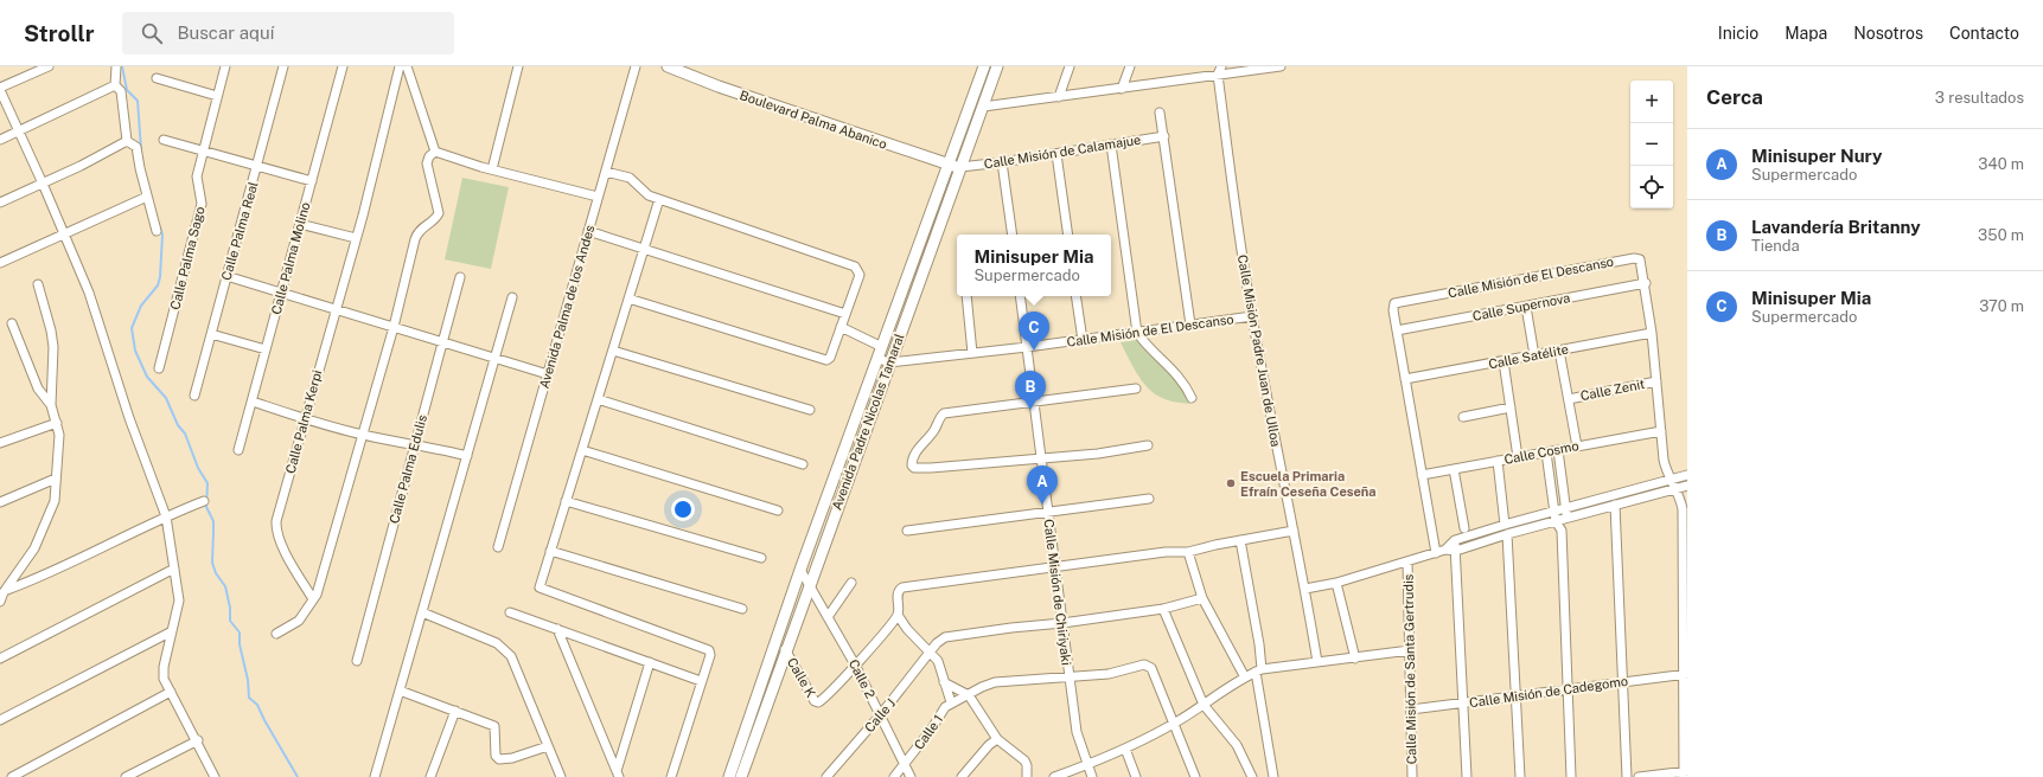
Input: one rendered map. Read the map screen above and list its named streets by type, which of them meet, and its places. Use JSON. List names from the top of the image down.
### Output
{
  "streets": {
    "street": [
      "Boulevard Palma Abanico",
      "Calle Misión de Calamajue",
      "Calle Palma Real",
      "Calle Palma Sago",
      "Calle Palma Molino",
      "Calle Misión de El Descanso",
      "Avenida Palma de los Andes",
      "Calle Supernova",
      "Calle Misión Padre Juan de Ulloa",
      "Calle Satélite",
      "Calle Zenit",
      "Calle Palma Kerpi",
      "Avenida Padre Nicolas Tamaral",
      "Calle Cosmo",
      "Calle Palma Edulis",
      "Calle Misión de Chiriyaki",
      "Calle Misión de Santa Gertrudis",
      "Calle K",
      "Calle 2",
      "Calle Misión de Cadegomo",
      "Calle J",
      "Calle 1"
    ]
  },
  "crossings": [
    ["Boulevard Palma Abanico", "Calle Misión de Calamajue"],
    ["Boulevard Palma Abanico", "Avenida Padre Nicolas Tamaral"],
    ["Calle Misión de Calamajue", "Avenida Padre Nicolas Tamaral"],
    ["Calle Misión de El Descanso", "Calle Supernova"],
    ["Calle Misión de El Descanso", "Calle Misión Padre Juan de Ulloa"],
    ["Calle Misión de El Descanso", "Avenida Padre Nicolas Tamaral"],
    ["Calle Misión de El Descanso", "Calle Misión de Chiriyaki"],
    ["Avenida Padre Nicolas Tamaral", "Calle K"],
    ["Avenida Padre Nicolas Tamaral", "Calle 2"],
    ["Calle Misión de Chiriyaki", "Calle J"],
    ["Calle Misión de Chiriyaki", "Calle 1"],
    ["Calle Misión de Santa Gertrudis", "Calle Misión de Cadegomo"],
    ["Calle K", "Calle 2"],
    ["Calle 2", "Calle J"],
    ["Calle 2", "Calle 1"]
  ],
  "places": ["Escuela Primaria Efraín Ceseña Ceseña"],
  "page": {
    "header": "Strollr",
    "search": "Buscar aquí",
    "nav": [
      "Inicio",
      "Mapa",
      "Nosotros",
      "Contacto"
    ],
    "heading": ["Cerca", "3 resultados"],
    "map_buttons": ["+", "−"],
    "list": [
      {
        "mark": "A",
        "name": "Minisuper Nury",
        "note": "Supermercado",
        "value": "340 m"
      },
      {
        "mark": "B",
        "name": "Lavandería Britanny",
        "note": "Tienda",
        "value": "350 m"
      },
      {
        "mark": "C",
        "name": "Minisuper Mia",
        "note": "Supermercado",
        "value": "370 m"
      }
    ],
    "popup": ["Minisuper Mia", "Supermercado"],
    "pins": ["C", "B", "A"]
  }
}
